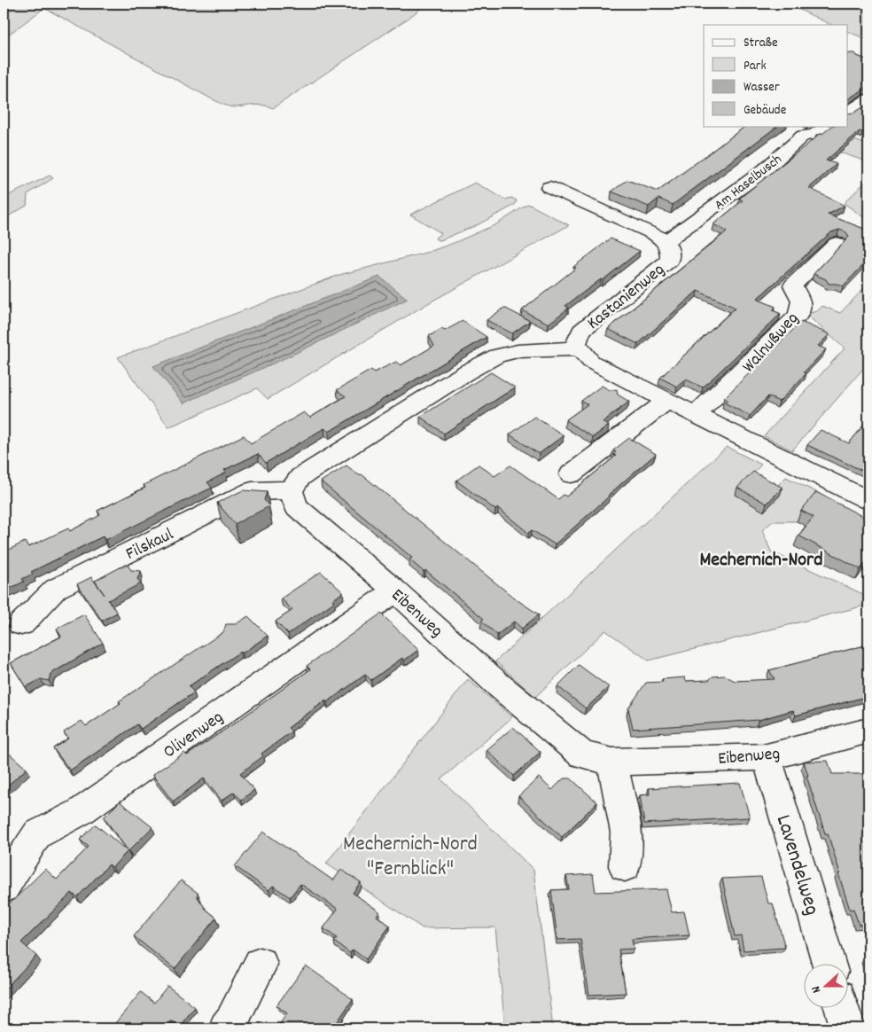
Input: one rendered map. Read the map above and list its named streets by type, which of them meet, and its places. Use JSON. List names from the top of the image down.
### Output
{
  "streets": {
    "street": [
      "Am Haselbusch",
      "Kastanienweg",
      "Walnußweg",
      "Filskaul",
      "Eibenweg",
      "Olivenweg",
      "Lavendelweg"
    ]
  },
  "crossings": [
    ["Am Haselbusch", "Kastanienweg"],
    ["Kastanienweg", "Walnußweg"],
    ["Filskaul", "Eibenweg"],
    ["Eibenweg", "Olivenweg"],
    ["Eibenweg", "Lavendelweg"]
  ],
  "districts": ["Mechernich-Nord"],
  "parks": ["Mechernich-Nord \"Fernblick\""],
  "legend": [
    "Straße",
    "Park",
    "Wasser",
    "Gebäude"
  ],
  "north": "left"
}
